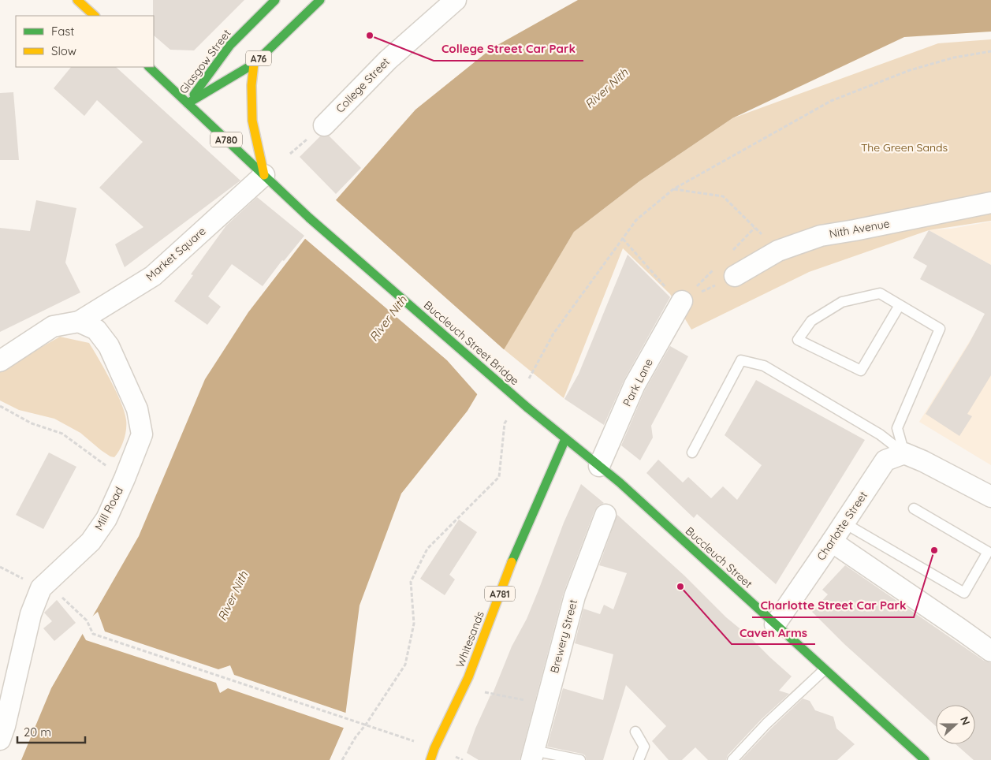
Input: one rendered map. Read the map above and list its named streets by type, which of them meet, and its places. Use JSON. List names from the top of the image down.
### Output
{
  "streets": {
    "main road": [
      "A76",
      "Glasgow Street",
      "A780",
      "Buccleuch Street Bridge",
      "Buccleuch Street",
      "A781",
      "Whitesands"
    ],
    "street": [
      "College Street",
      "Nith Avenue",
      "Market Square",
      "Park Lane",
      "Mill Road",
      "Charlotte Street",
      "Brewery Street"
    ]
  },
  "crossings": [
    ["Glasgow Street", "A780"],
    ["A780", "Market Square"],
    ["A780", "Buccleuch Street Bridge"],
    ["Market Square", "Buccleuch Street Bridge"],
    ["Market Square", "Mill Road"],
    ["Buccleuch Street Bridge", "Buccleuch Street"],
    ["Park Lane", "Buccleuch Street"],
    ["Charlotte Street", "Buccleuch Street"],
    ["Buccleuch Street", "Whitesands"]
  ],
  "water": ["River Nith"],
  "parks": ["The Green Sands"],
  "places": ["College Street Car Park", "Charlotte Street Car Park", "Caven Arms"],
  "legend": ["Fast", "Slow"],
  "scale_bar": "20 m",
  "north": "right"
}
